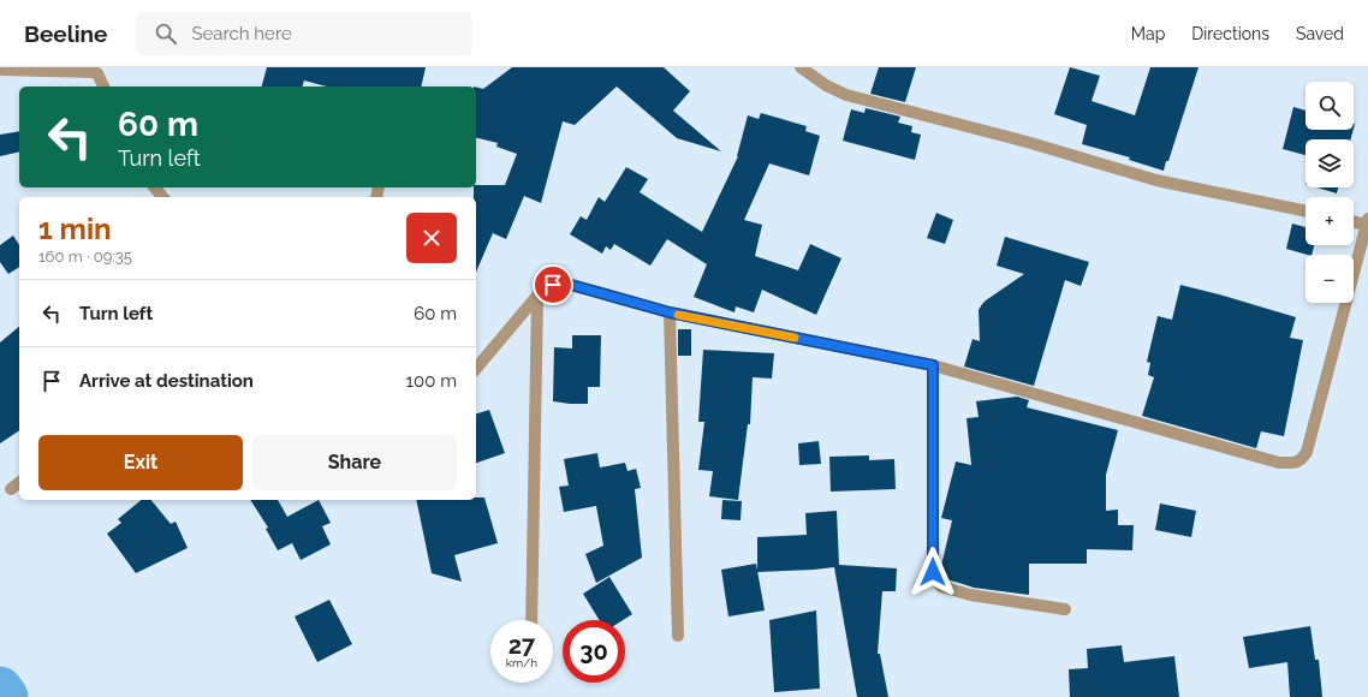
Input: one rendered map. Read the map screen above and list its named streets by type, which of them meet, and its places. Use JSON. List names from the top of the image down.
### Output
{
  "page": {
    "header": "Beeline",
    "search": "Search here",
    "nav": ["Map", "Directions", "Saved"],
    "map_buttons": ["+", "−"],
    "turn": ["60 m", "Turn left"],
    "heading": ["1 min", "160 m · 09:35"],
    "list": [
      {
        "name": "Turn left",
        "value": "60 m"
      },
      {
        "name": "Arrive at destination",
        "value": "100 m"
      }
    ],
    "buttons": ["Exit", "Share"],
    "speed": "27 km/h",
    "limit": "30"
  }
}
